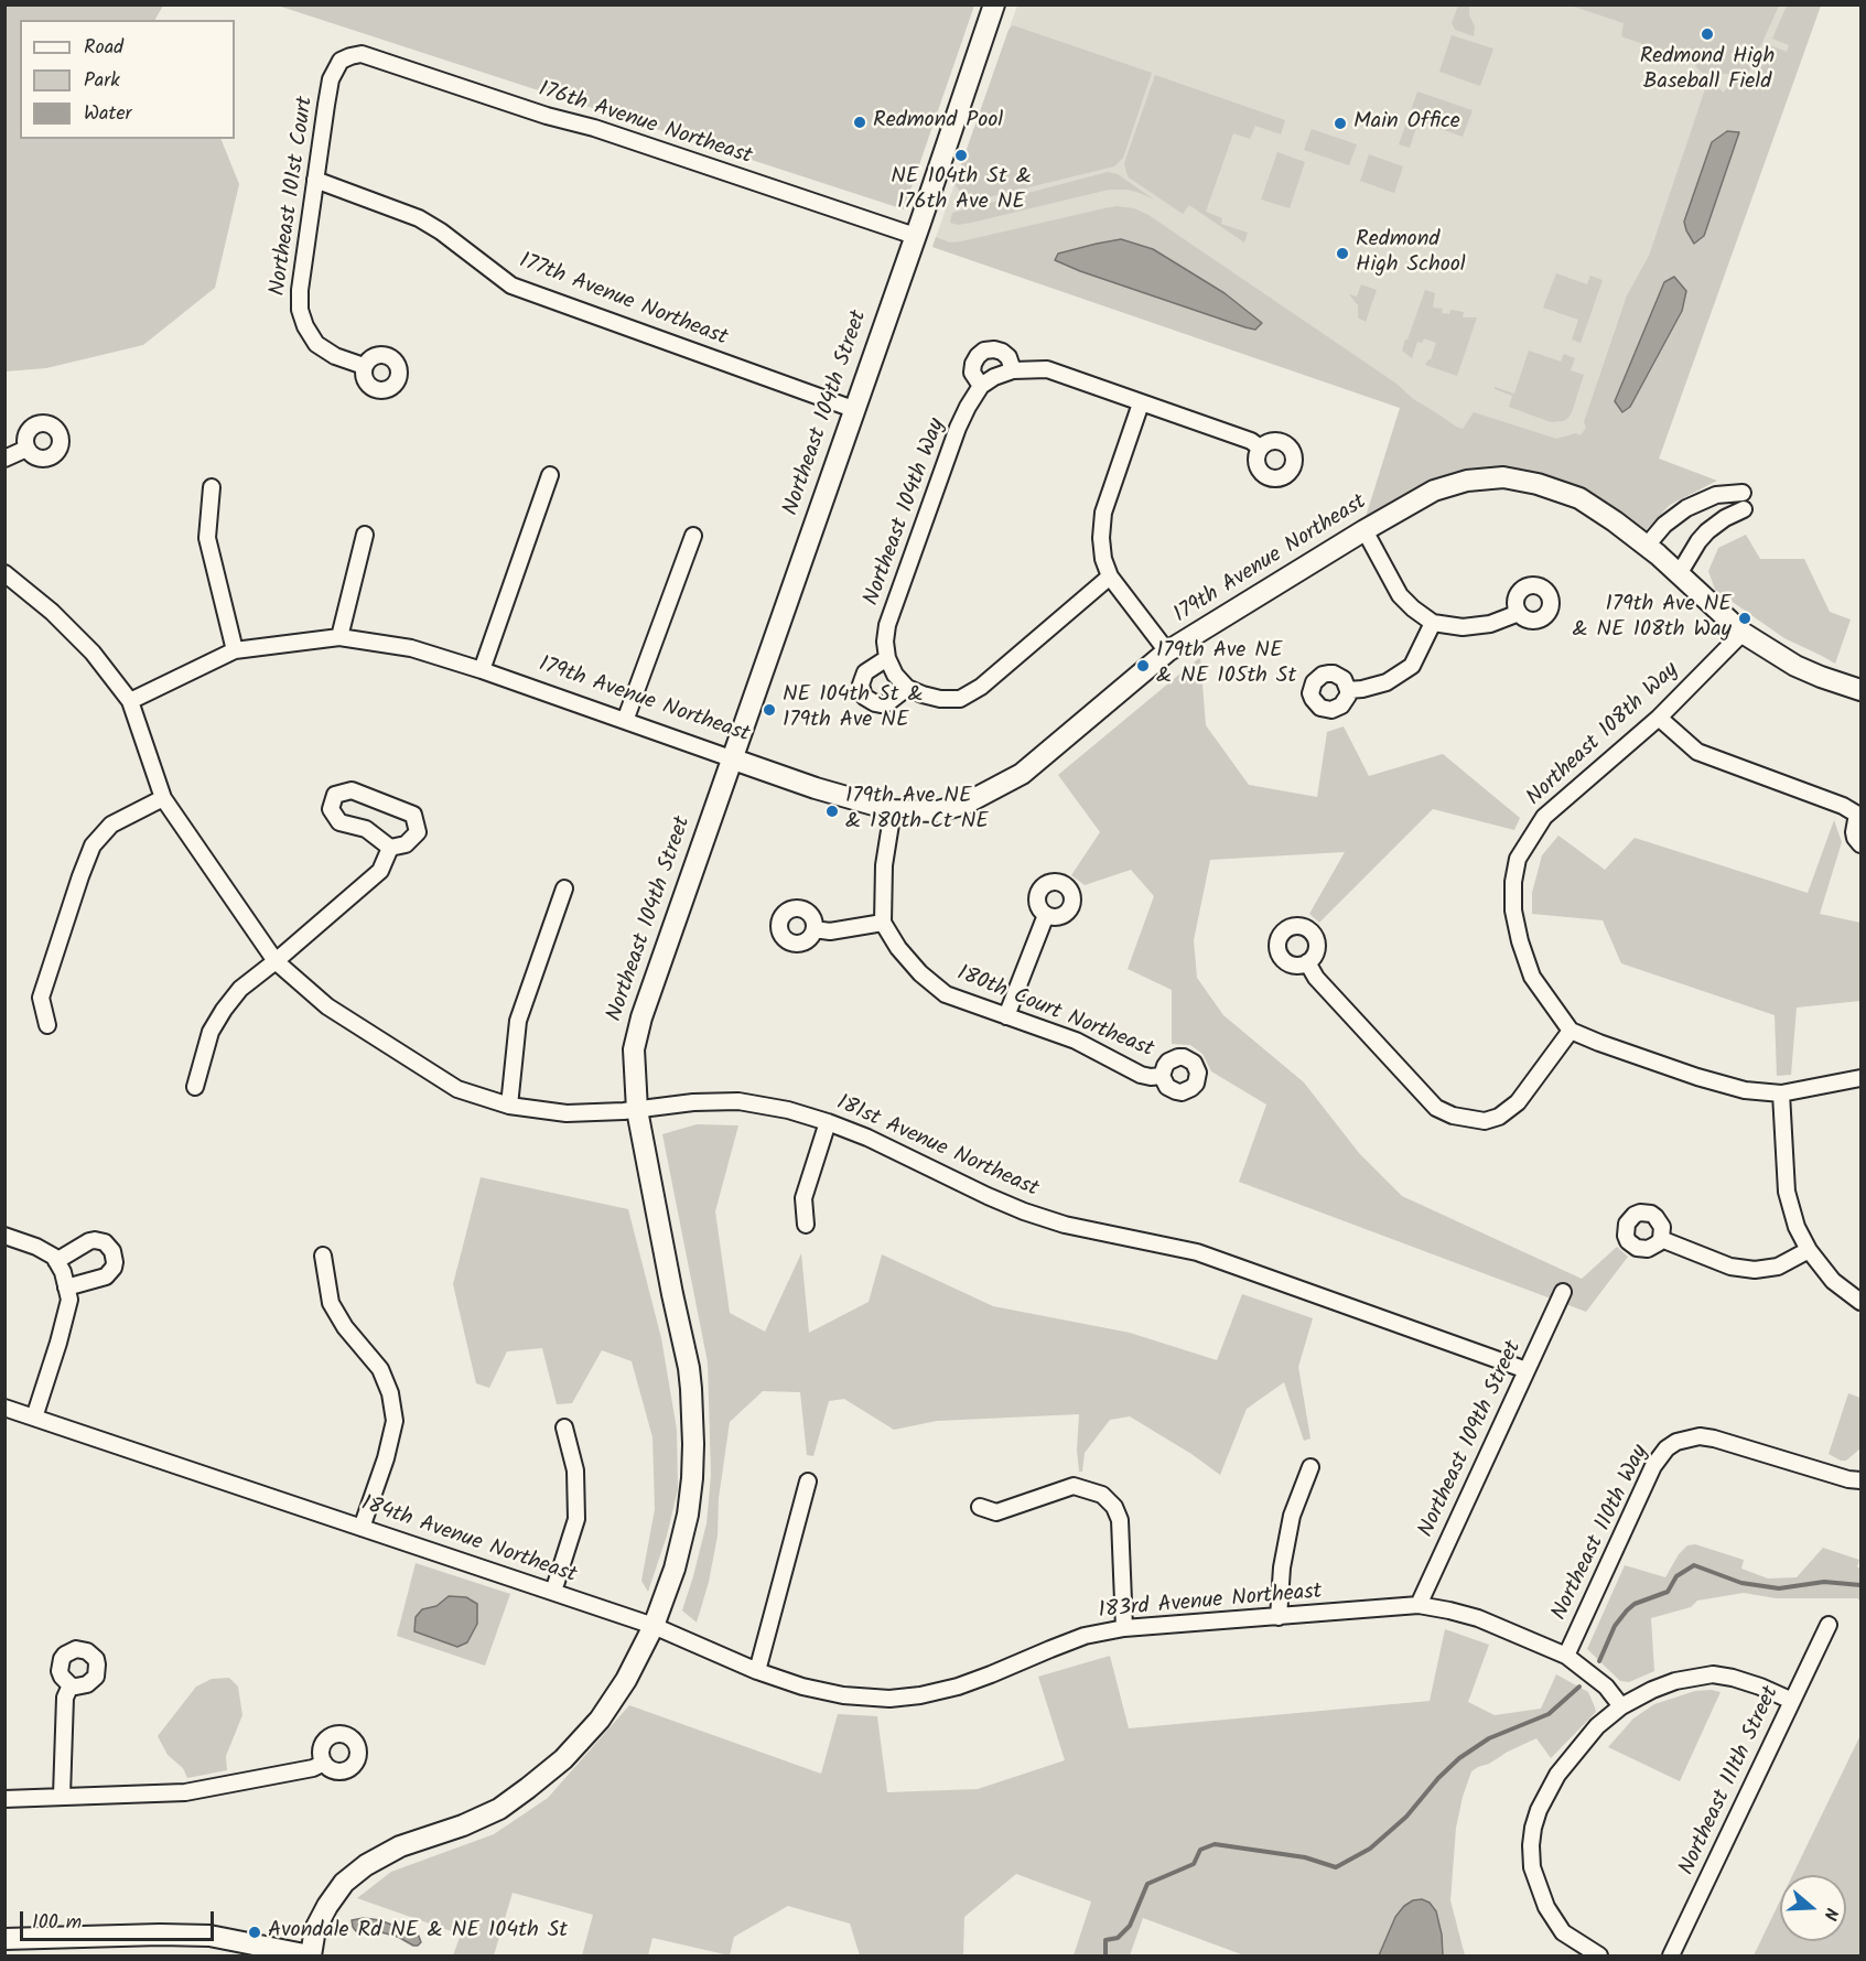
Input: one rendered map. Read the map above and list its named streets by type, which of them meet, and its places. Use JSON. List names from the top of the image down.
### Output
{
  "streets": {
    "street": [
      "176th Avenue Northeast",
      "Northeast 101st Court",
      "177th Avenue Northeast",
      "Northeast 104th Street",
      "Northeast 104th Way",
      "179th Avenue Northeast",
      "Northeast 108th Way",
      "180th Court Northeast",
      "181st Avenue Northeast",
      "Northeast 109th Street",
      "Northeast 110th Way",
      "184th Avenue Northeast",
      "183rd Avenue Northeast",
      "Northeast 111th Street"
    ]
  },
  "crossings": [
    ["176th Avenue Northeast", "Northeast 101st Court"],
    ["176th Avenue Northeast", "Northeast 104th Street"],
    ["Northeast 101st Court", "177th Avenue Northeast"],
    ["177th Avenue Northeast", "Northeast 104th Street"],
    ["Northeast 104th Street", "179th Avenue Northeast"],
    ["Northeast 104th Street", "181st Avenue Northeast"],
    ["Northeast 104th Street", "184th Avenue Northeast"],
    ["179th Avenue Northeast", "Northeast 108th Way"],
    ["179th Avenue Northeast", "181st Avenue Northeast"],
    ["181st Avenue Northeast", "Northeast 109th Street"],
    ["Northeast 109th Street", "183rd Avenue Northeast"],
    ["Northeast 110th Way", "183rd Avenue Northeast"],
    ["184th Avenue Northeast", "183rd Avenue Northeast"]
  ],
  "places": [
    "Redmond High Baseball Field",
    "Redmond Pool",
    "Main Office",
    "NE 104th St & 176th Ave NE",
    "Redmond High School",
    "179th Ave NE & NE 108th Way",
    "179th Ave NE & NE 105th St",
    "NE 104th St & 179th Ave NE",
    "179th Ave NE & 180th Ct NE",
    "Avondale Rd NE & NE 104th St"
  ],
  "legend": ["Road", "Park", "Water"],
  "scale_bar": "100 m",
  "north": "right"
}
